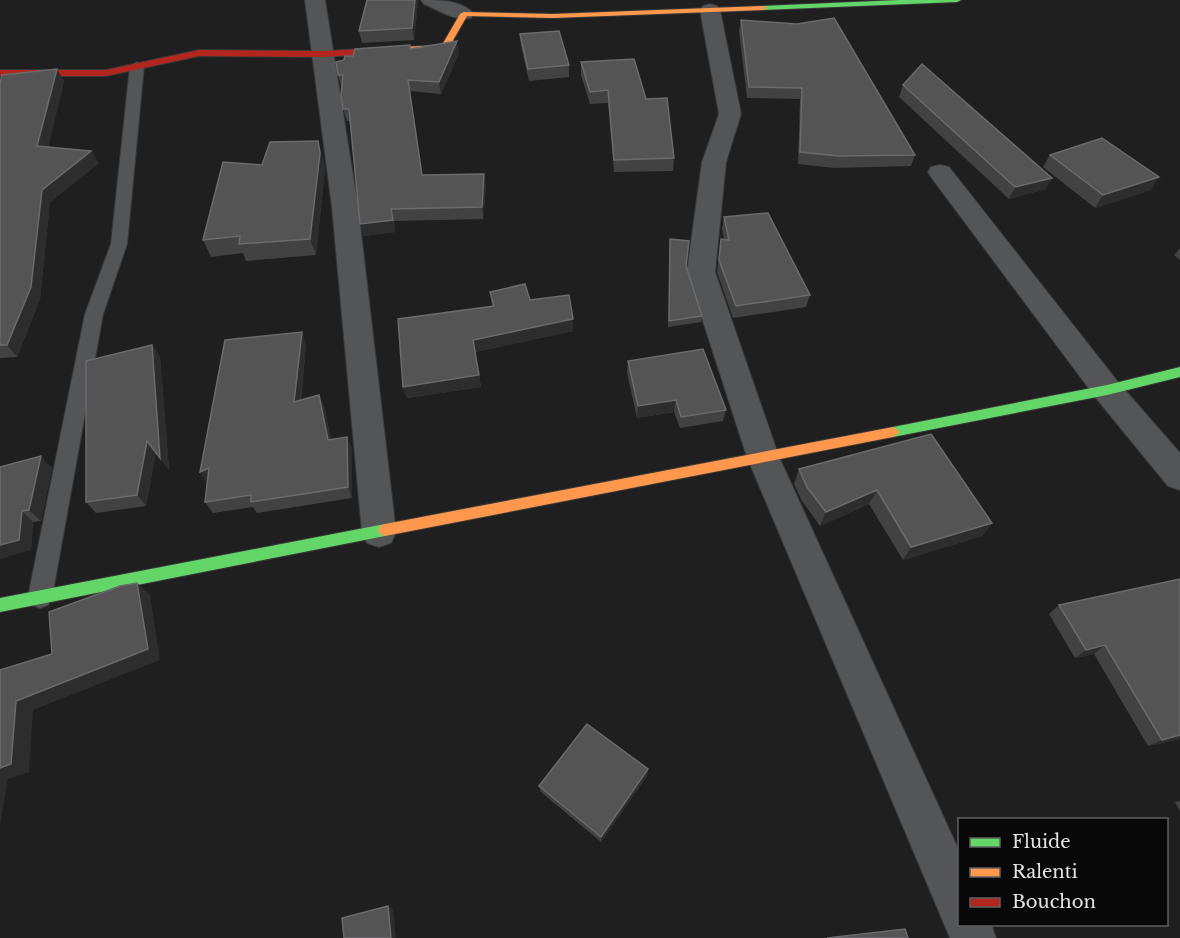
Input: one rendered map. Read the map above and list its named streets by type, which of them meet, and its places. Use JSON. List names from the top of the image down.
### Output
{
  "legend": ["Fluide", "Ralenti", "Bouchon"]
}
